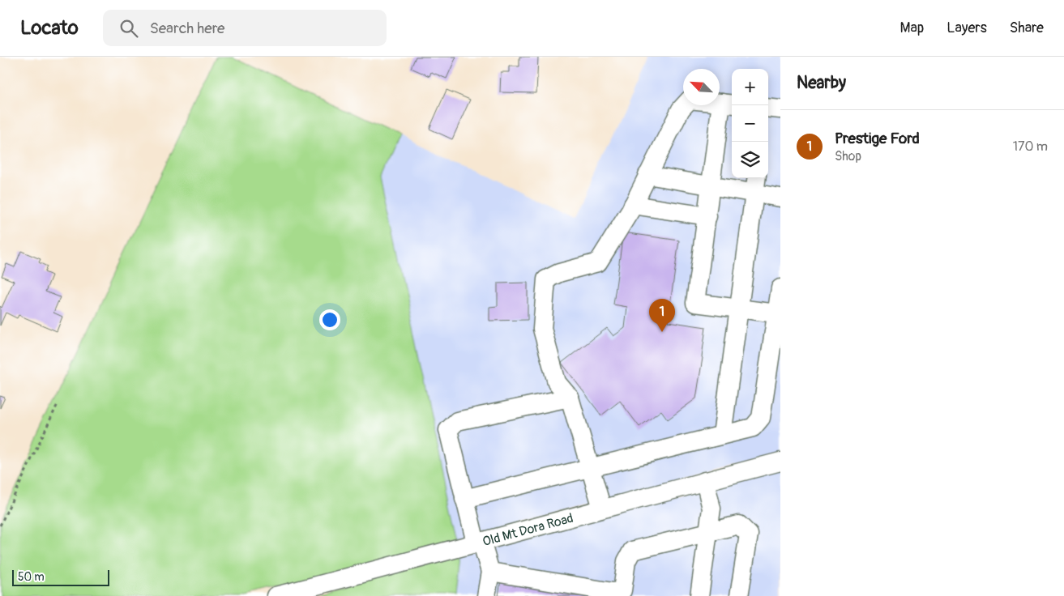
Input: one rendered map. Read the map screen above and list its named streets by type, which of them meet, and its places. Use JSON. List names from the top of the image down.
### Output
{
  "streets": {
    "street": ["Old Mt Dora Road"]
  },
  "scale_bar": "50 m",
  "north": "top left",
  "page": {
    "header": "Locato",
    "search": "Search here",
    "nav": ["Map", "Layers", "Share"],
    "heading": "Nearby",
    "map_buttons": ["+", "−"],
    "list": [
      {
        "mark": "1",
        "name": "Prestige Ford",
        "note": "Shop",
        "value": "170 m"
      }
    ],
    "pins": "1",
    "scale": "50 m"
  }
}
